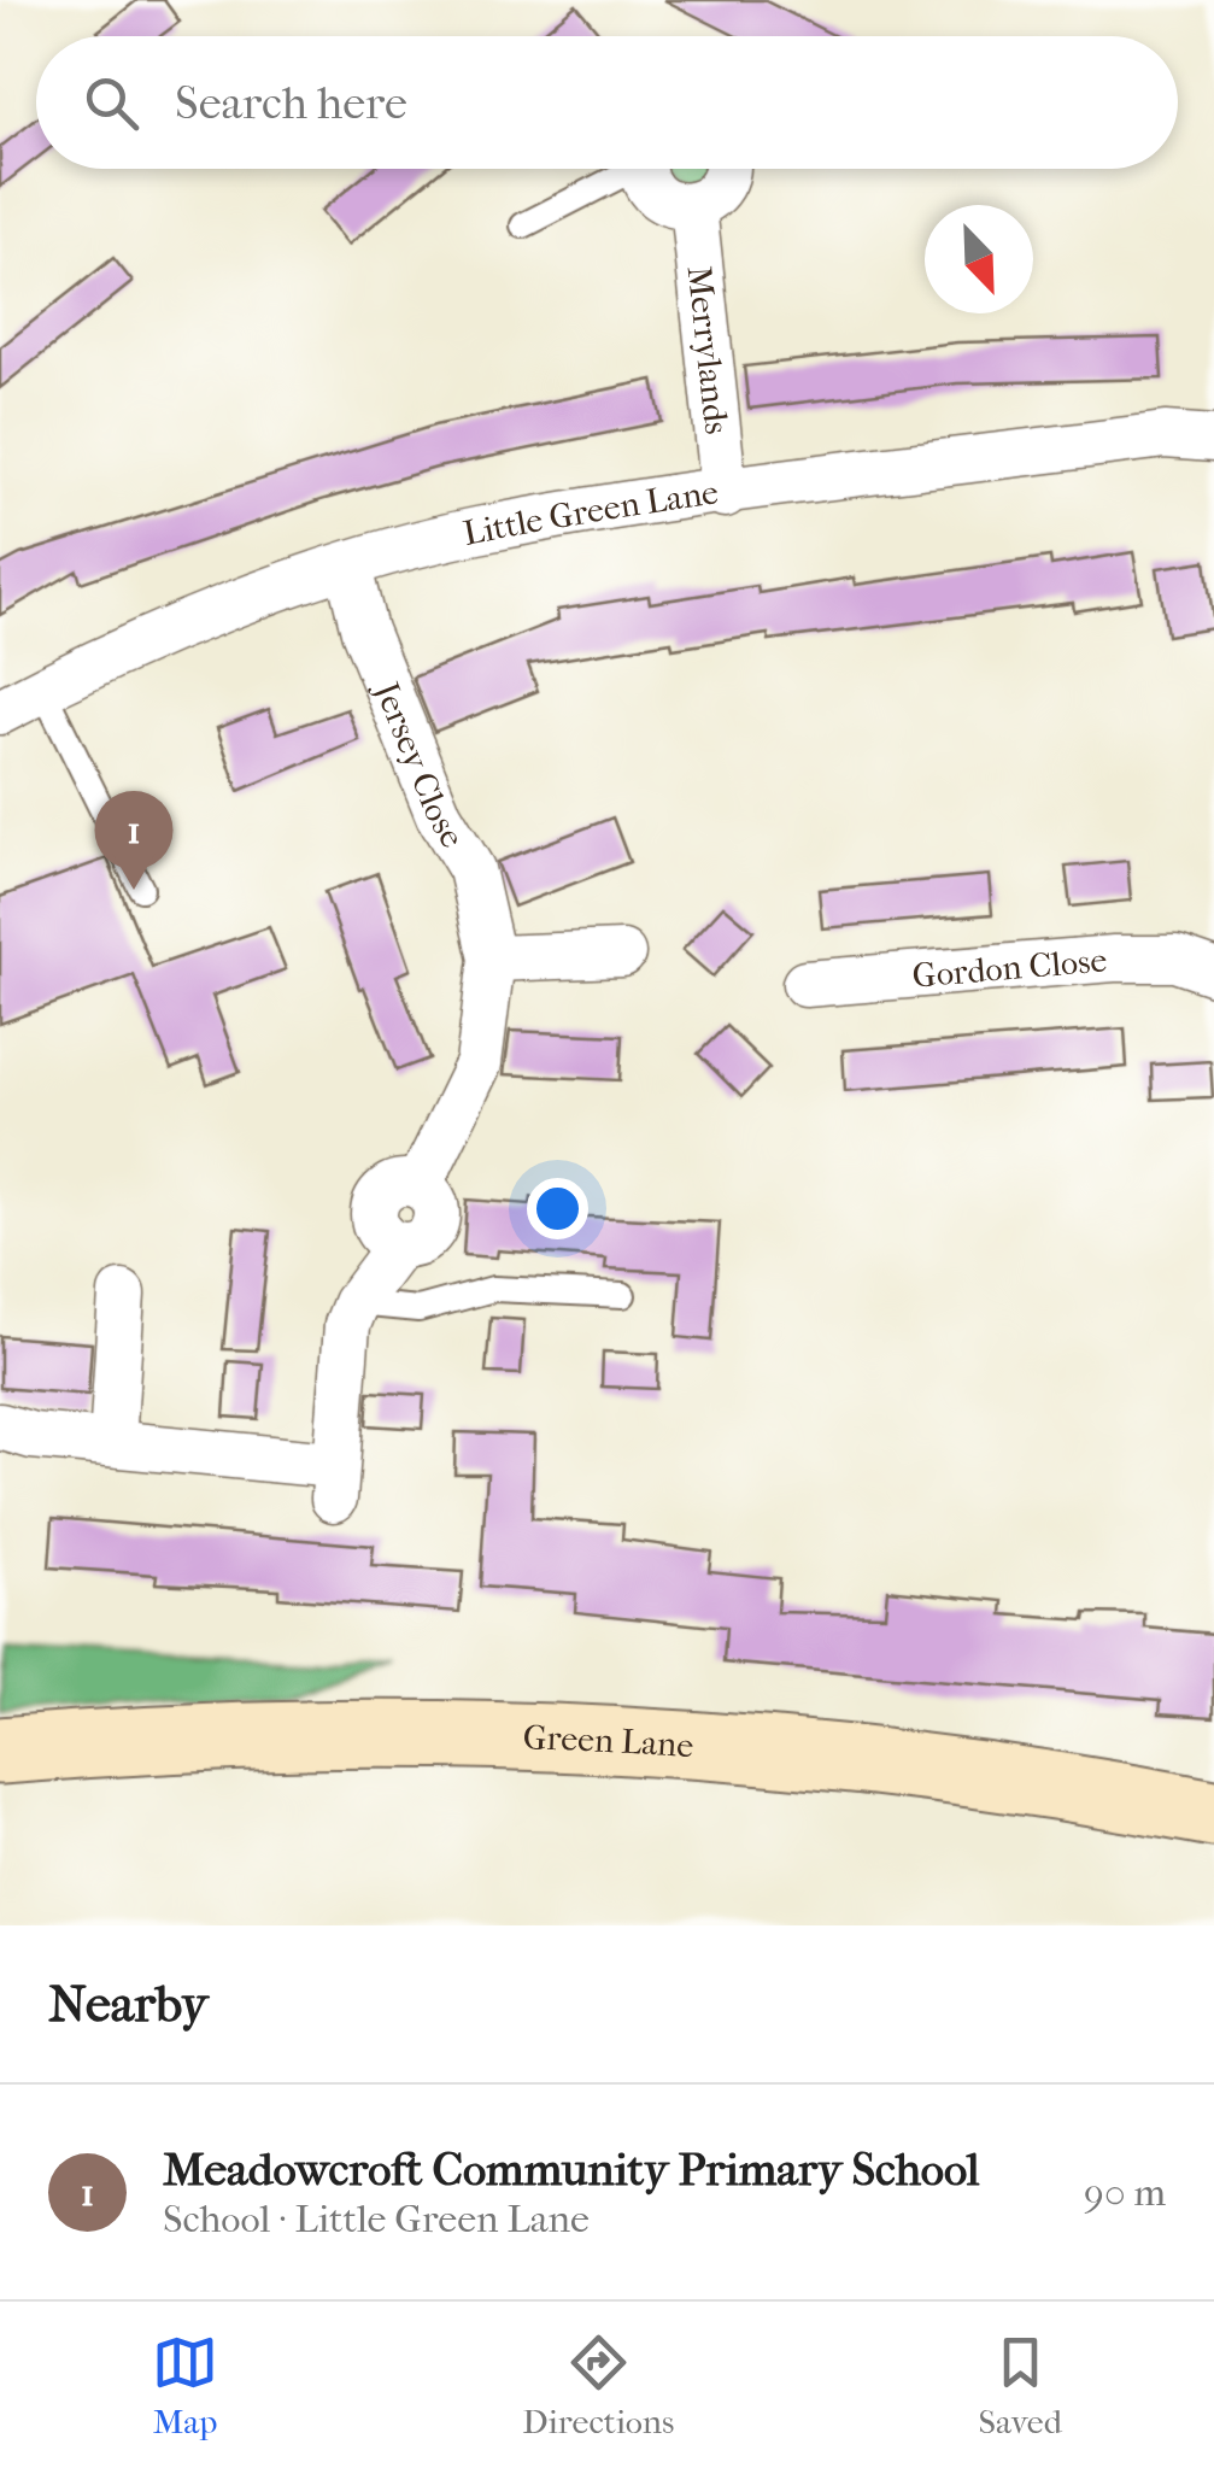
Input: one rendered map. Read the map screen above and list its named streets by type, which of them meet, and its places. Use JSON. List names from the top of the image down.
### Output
{
  "streets": {
    "street": [
      "Merrylands",
      "Little Green Lane",
      "Jersey Close",
      "Gordon Close",
      "Green Lane"
    ]
  },
  "crossings": [
    ["Merrylands", "Little Green Lane"],
    ["Little Green Lane", "Jersey Close"]
  ],
  "north": "bottom right",
  "page": {
    "search": "Search here",
    "pins": "1",
    "heading": "Nearby",
    "list": [
      {
        "mark": "1",
        "name": "Meadowcroft Community Primary School",
        "note": "School · Little Green Lane",
        "value": "90 m"
      }
    ],
    "nav": ["Map", "Directions", "Saved"]
  }
}
